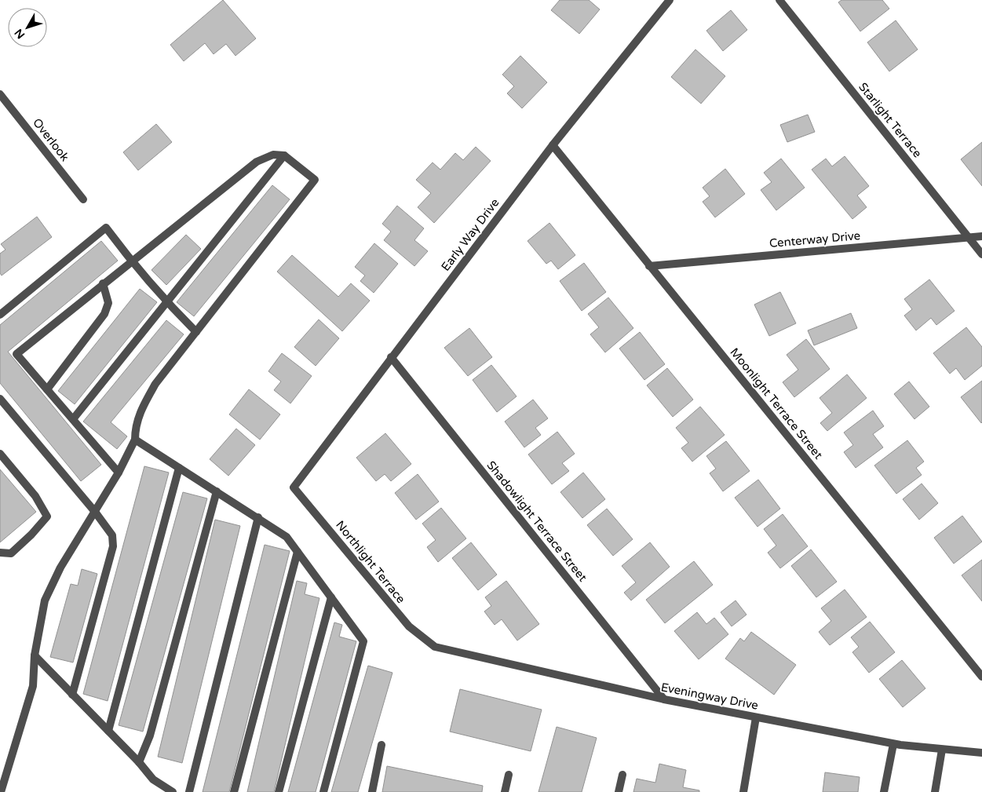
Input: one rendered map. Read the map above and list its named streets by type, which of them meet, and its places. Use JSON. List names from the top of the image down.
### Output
{
  "streets": {
    "street": [
      "Starlight Terrace",
      "Overlook",
      "Early Way Drive",
      "Centerway Drive",
      "Moonlight Terrace Street",
      "Shadowlight Terrace Street",
      "Northlight Terrace",
      "Eveningway Drive"
    ]
  },
  "crossings": [
    ["Starlight Terrace", "Centerway Drive"],
    ["Early Way Drive", "Moonlight Terrace Street"],
    ["Early Way Drive", "Shadowlight Terrace Street"],
    ["Early Way Drive", "Northlight Terrace"],
    ["Centerway Drive", "Moonlight Terrace Street"],
    ["Shadowlight Terrace Street", "Eveningway Drive"],
    ["Northlight Terrace", "Eveningway Drive"]
  ],
  "north": "bottom left"
}
